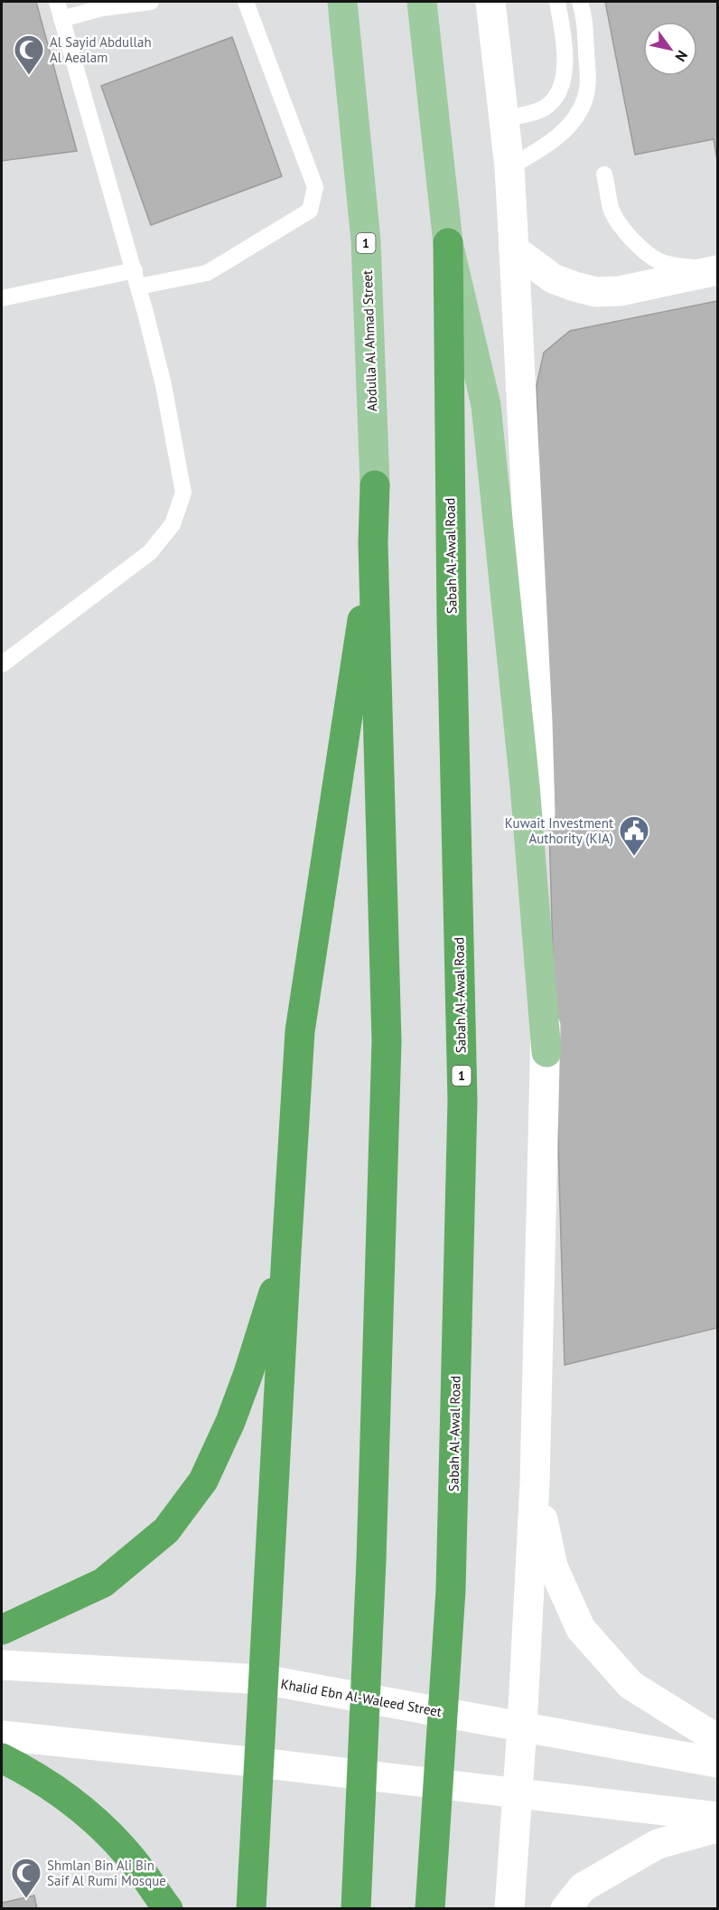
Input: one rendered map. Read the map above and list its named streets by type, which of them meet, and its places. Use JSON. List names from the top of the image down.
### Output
{
  "streets": {
    "highway": ["1", "Sabah Al-Awal Road"],
    "main road": ["Abdulla Al Ahmad Street", "Khalid Ebn Al-Waleed Street"]
  },
  "crossings": [
    ["1", "Abdulla Al Ahmad Street"],
    ["1", "Sabah Al-Awal Road"]
  ],
  "places": {
    "mosque": ["Al Sayid Abdullah Al Aealam", "Shmlan Bin Ali Bin Saif Al Rumi Mosque"],
    "public building": ["Kuwait Investment Authority (KIA)"]
  },
  "north": "bottom right"
}
